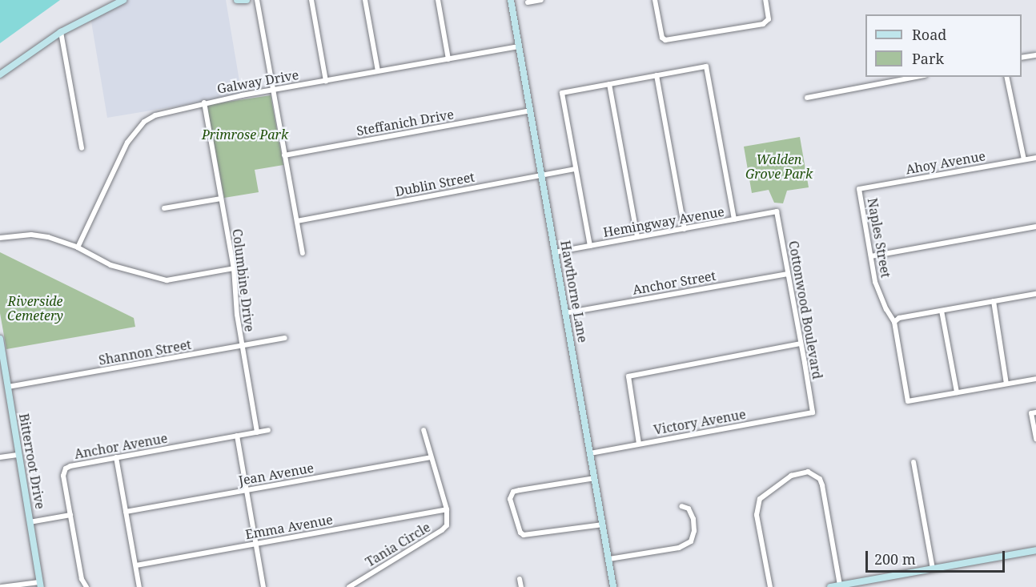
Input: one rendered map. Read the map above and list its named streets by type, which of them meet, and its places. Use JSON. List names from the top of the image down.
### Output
{
  "streets": {
    "street": [
      "Galway Drive",
      "Steffanich Drive",
      "Ahoy Avenue",
      "Dublin Street",
      "Hemingway Avenue",
      "Naples Street",
      "Columbine Drive",
      "Anchor Street",
      "Hawthorne Lane",
      "Cottonwood Boulevard",
      "Shannon Street",
      "Victory Avenue",
      "Anchor Avenue",
      "Bitterroot Drive",
      "Jean Avenue",
      "Emma Avenue",
      "Tania Circle"
    ]
  },
  "crossings": [
    ["Galway Drive", "Columbine Drive"],
    ["Galway Drive", "Hawthorne Lane"],
    ["Steffanich Drive", "Hawthorne Lane"],
    ["Ahoy Avenue", "Naples Street"],
    ["Dublin Street", "Hawthorne Lane"],
    ["Hemingway Avenue", "Hawthorne Lane"],
    ["Hemingway Avenue", "Cottonwood Boulevard"],
    ["Columbine Drive", "Shannon Street"],
    ["Columbine Drive", "Anchor Avenue"],
    ["Anchor Street", "Hawthorne Lane"],
    ["Anchor Street", "Cottonwood Boulevard"],
    ["Hawthorne Lane", "Victory Avenue"],
    ["Cottonwood Boulevard", "Victory Avenue"],
    ["Shannon Street", "Bitterroot Drive"],
    ["Emma Avenue", "Tania Circle"]
  ],
  "parks": ["Primrose Park", "Walden Grove Park", "Riverside Cemetery"],
  "legend": ["Road", "Park"],
  "scale_bar": "200 m"
}
